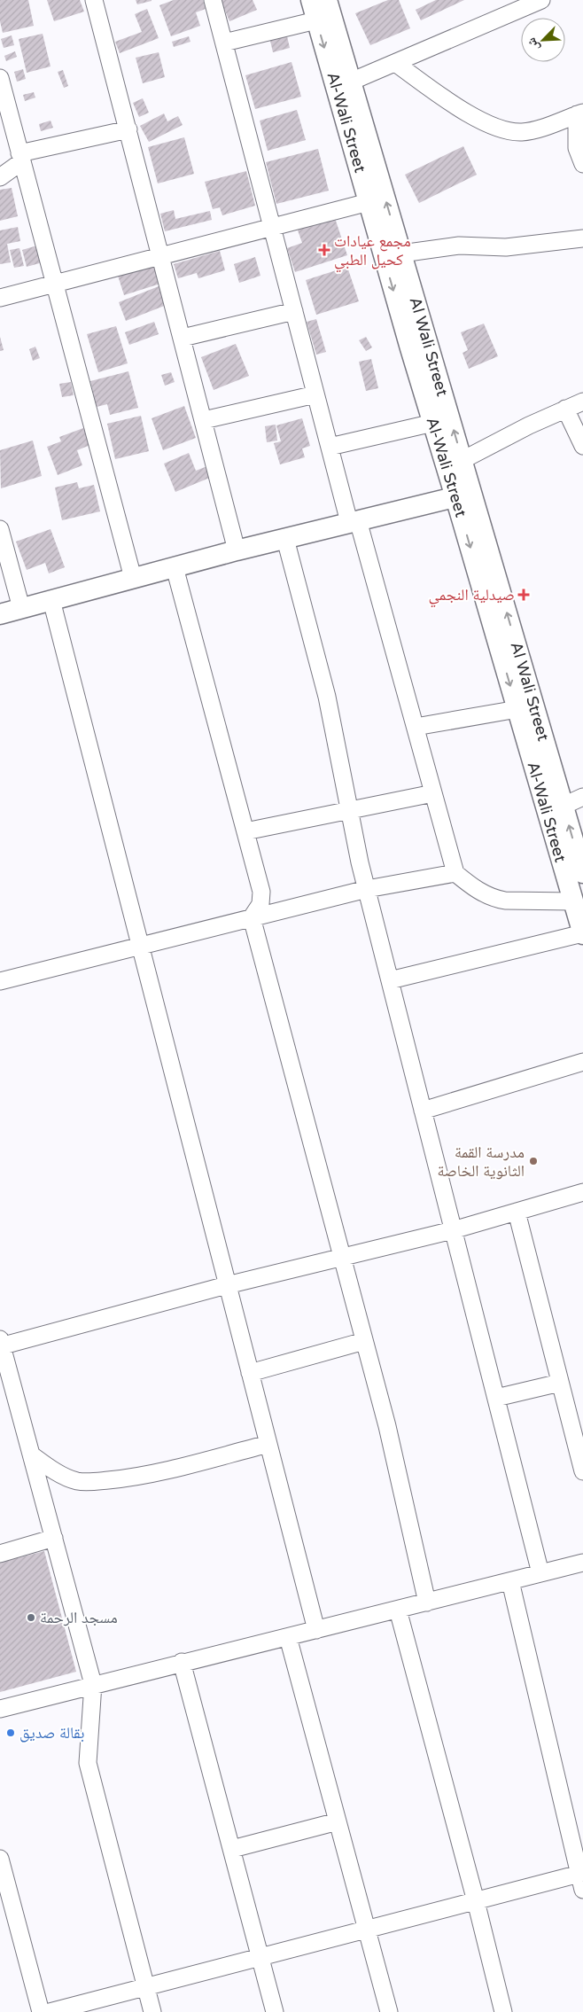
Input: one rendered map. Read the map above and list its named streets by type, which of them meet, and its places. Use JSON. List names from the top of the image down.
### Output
{
  "streets": {
    "street": ["Al-Wali Street", "Al Wali Street"]
  },
  "crossings": [
    ["Al-Wali Street", "Al Wali Street"]
  ],
  "places": {
    "health": ["مجمع عيادات كحيل الطبي", "صيدلية النجمي"],
    "other": ["مدرسة القمة الثانوية الخاصة", "مسجد الرحمة", "بقالة صديق"]
  },
  "north": "bottom left"
}
